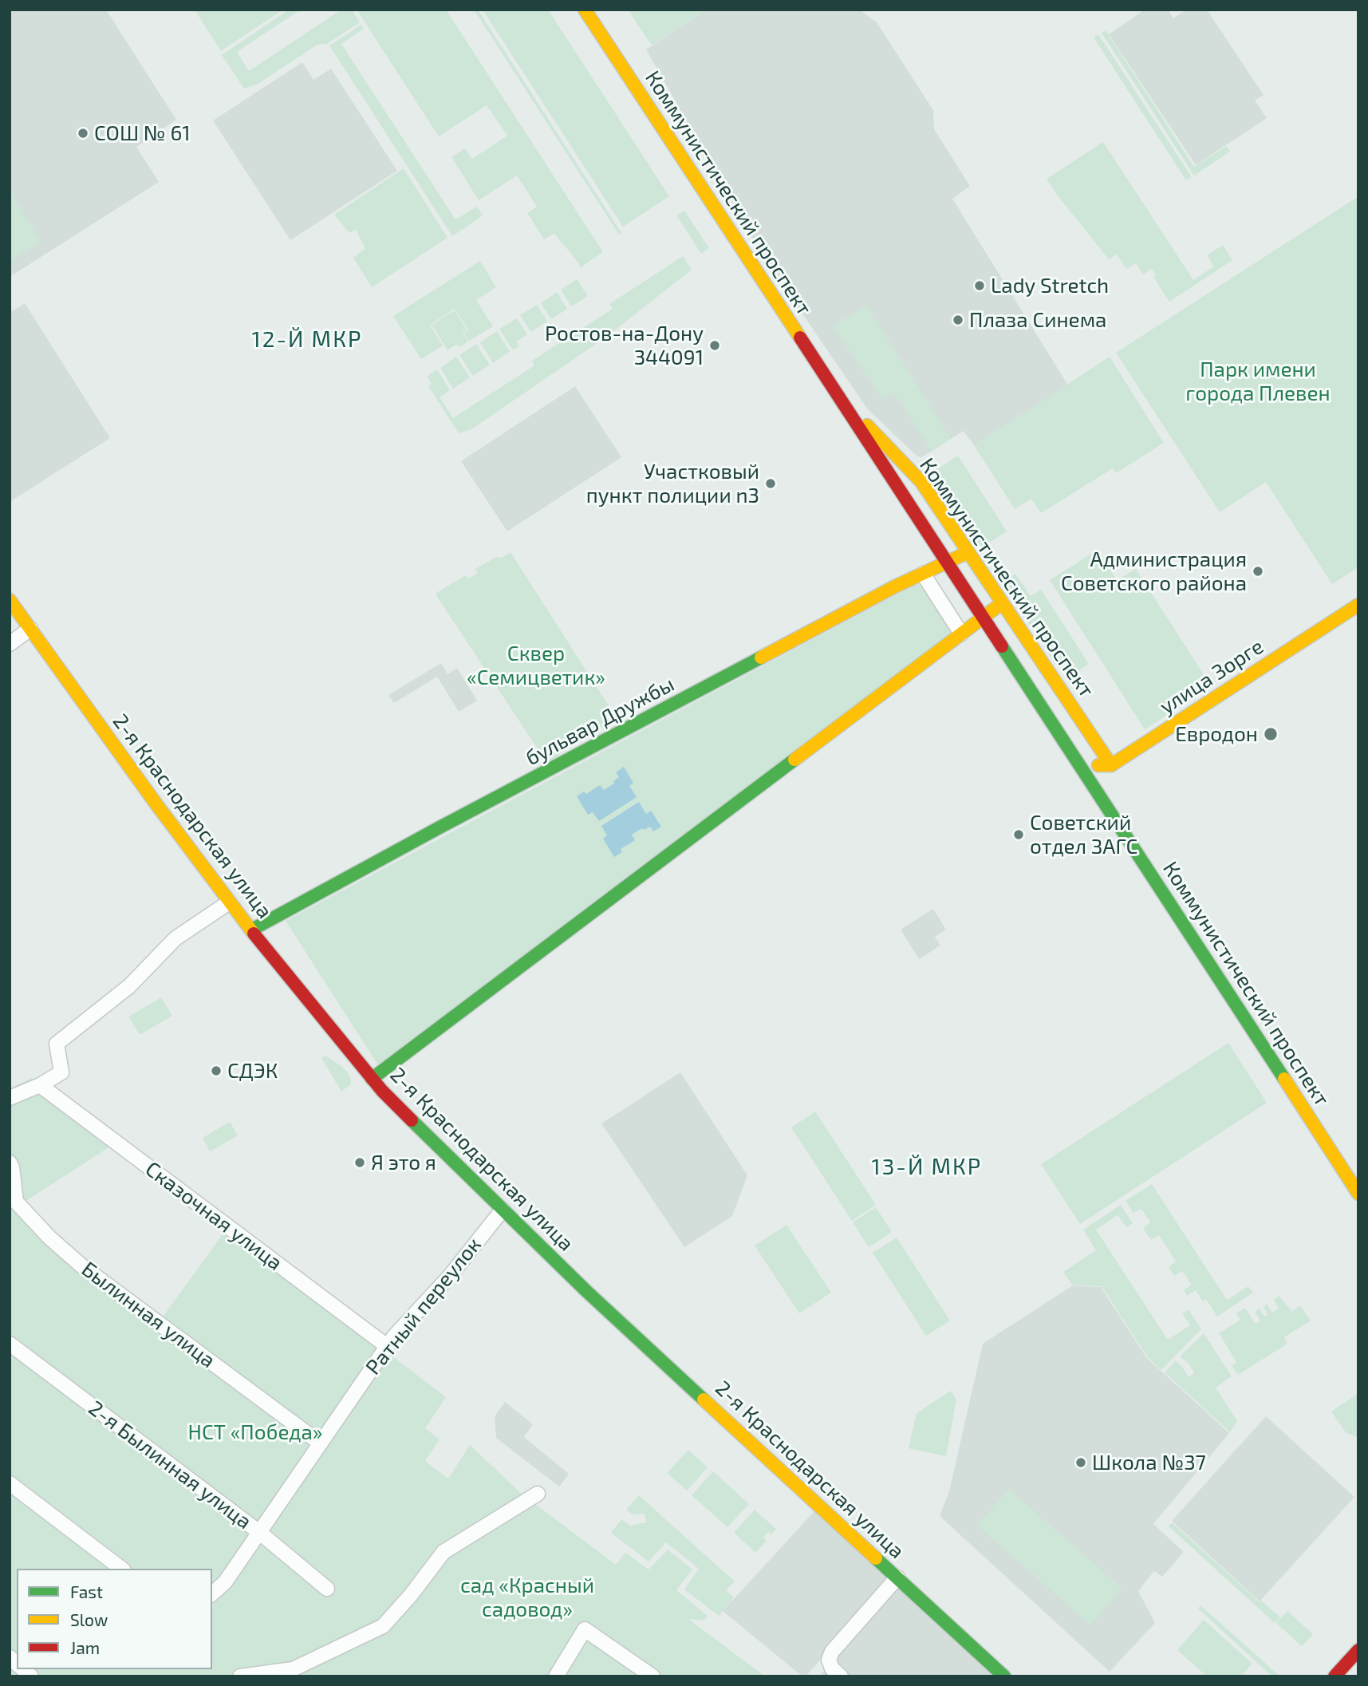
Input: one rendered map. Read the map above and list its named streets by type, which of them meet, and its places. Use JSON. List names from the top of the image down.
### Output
{
  "streets": {
    "street": [
      "Коммунистический проспект",
      "улица Зорге",
      "бульвар Дружбы",
      "2-я Краснодарская улица",
      "Сказочная улица",
      "Ратный переулок",
      "Былинная улица",
      "2-я Былинная улица"
    ]
  },
  "crossings": [
    ["Коммунистический проспект", "улица Зорге"],
    ["Коммунистический проспект", "бульвар Дружбы"],
    ["бульвар Дружбы", "2-я Краснодарская улица"],
    ["2-я Краснодарская улица", "Ратный переулок"],
    ["Сказочная улица", "Ратный переулок"],
    ["Ратный переулок", "Былинная улица"],
    ["Ратный переулок", "2-я Былинная улица"]
  ],
  "districts": ["12-Й МКР", "13-Й МКР"],
  "parks": [
    "Парк имени города Плевен",
    "Сквер «Семицветик»",
    "НСТ «Победа»",
    "сад «Красный садовод»"
  ],
  "places": [
    "СОШ № 61",
    "Lady Stretch",
    "Плаза Синема",
    "Ростов-на-Дону 344091",
    "Участковый пункт полиции n3",
    "Администрация Советского района",
    "Евродон",
    "Советский отдел ЗАГС",
    "СДЭК",
    "Я это я",
    "Школа №37"
  ],
  "legend": ["Fast", "Slow", "Jam"]
}
